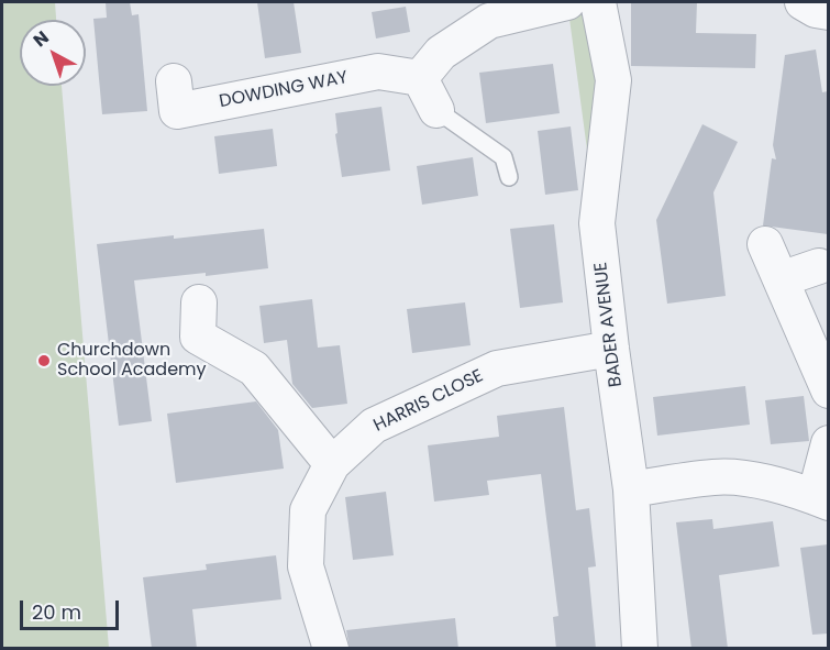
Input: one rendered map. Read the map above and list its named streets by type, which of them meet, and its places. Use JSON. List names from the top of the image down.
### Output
{
  "streets": {
    "street": ["DOWDING WAY", "BADER AVENUE", "HARRIS CLOSE"]
  },
  "crossings": [
    ["BADER AVENUE", "HARRIS CLOSE"]
  ],
  "places": ["Churchdown School Academy"],
  "scale_bar": "20 m",
  "north": "top left"
}
